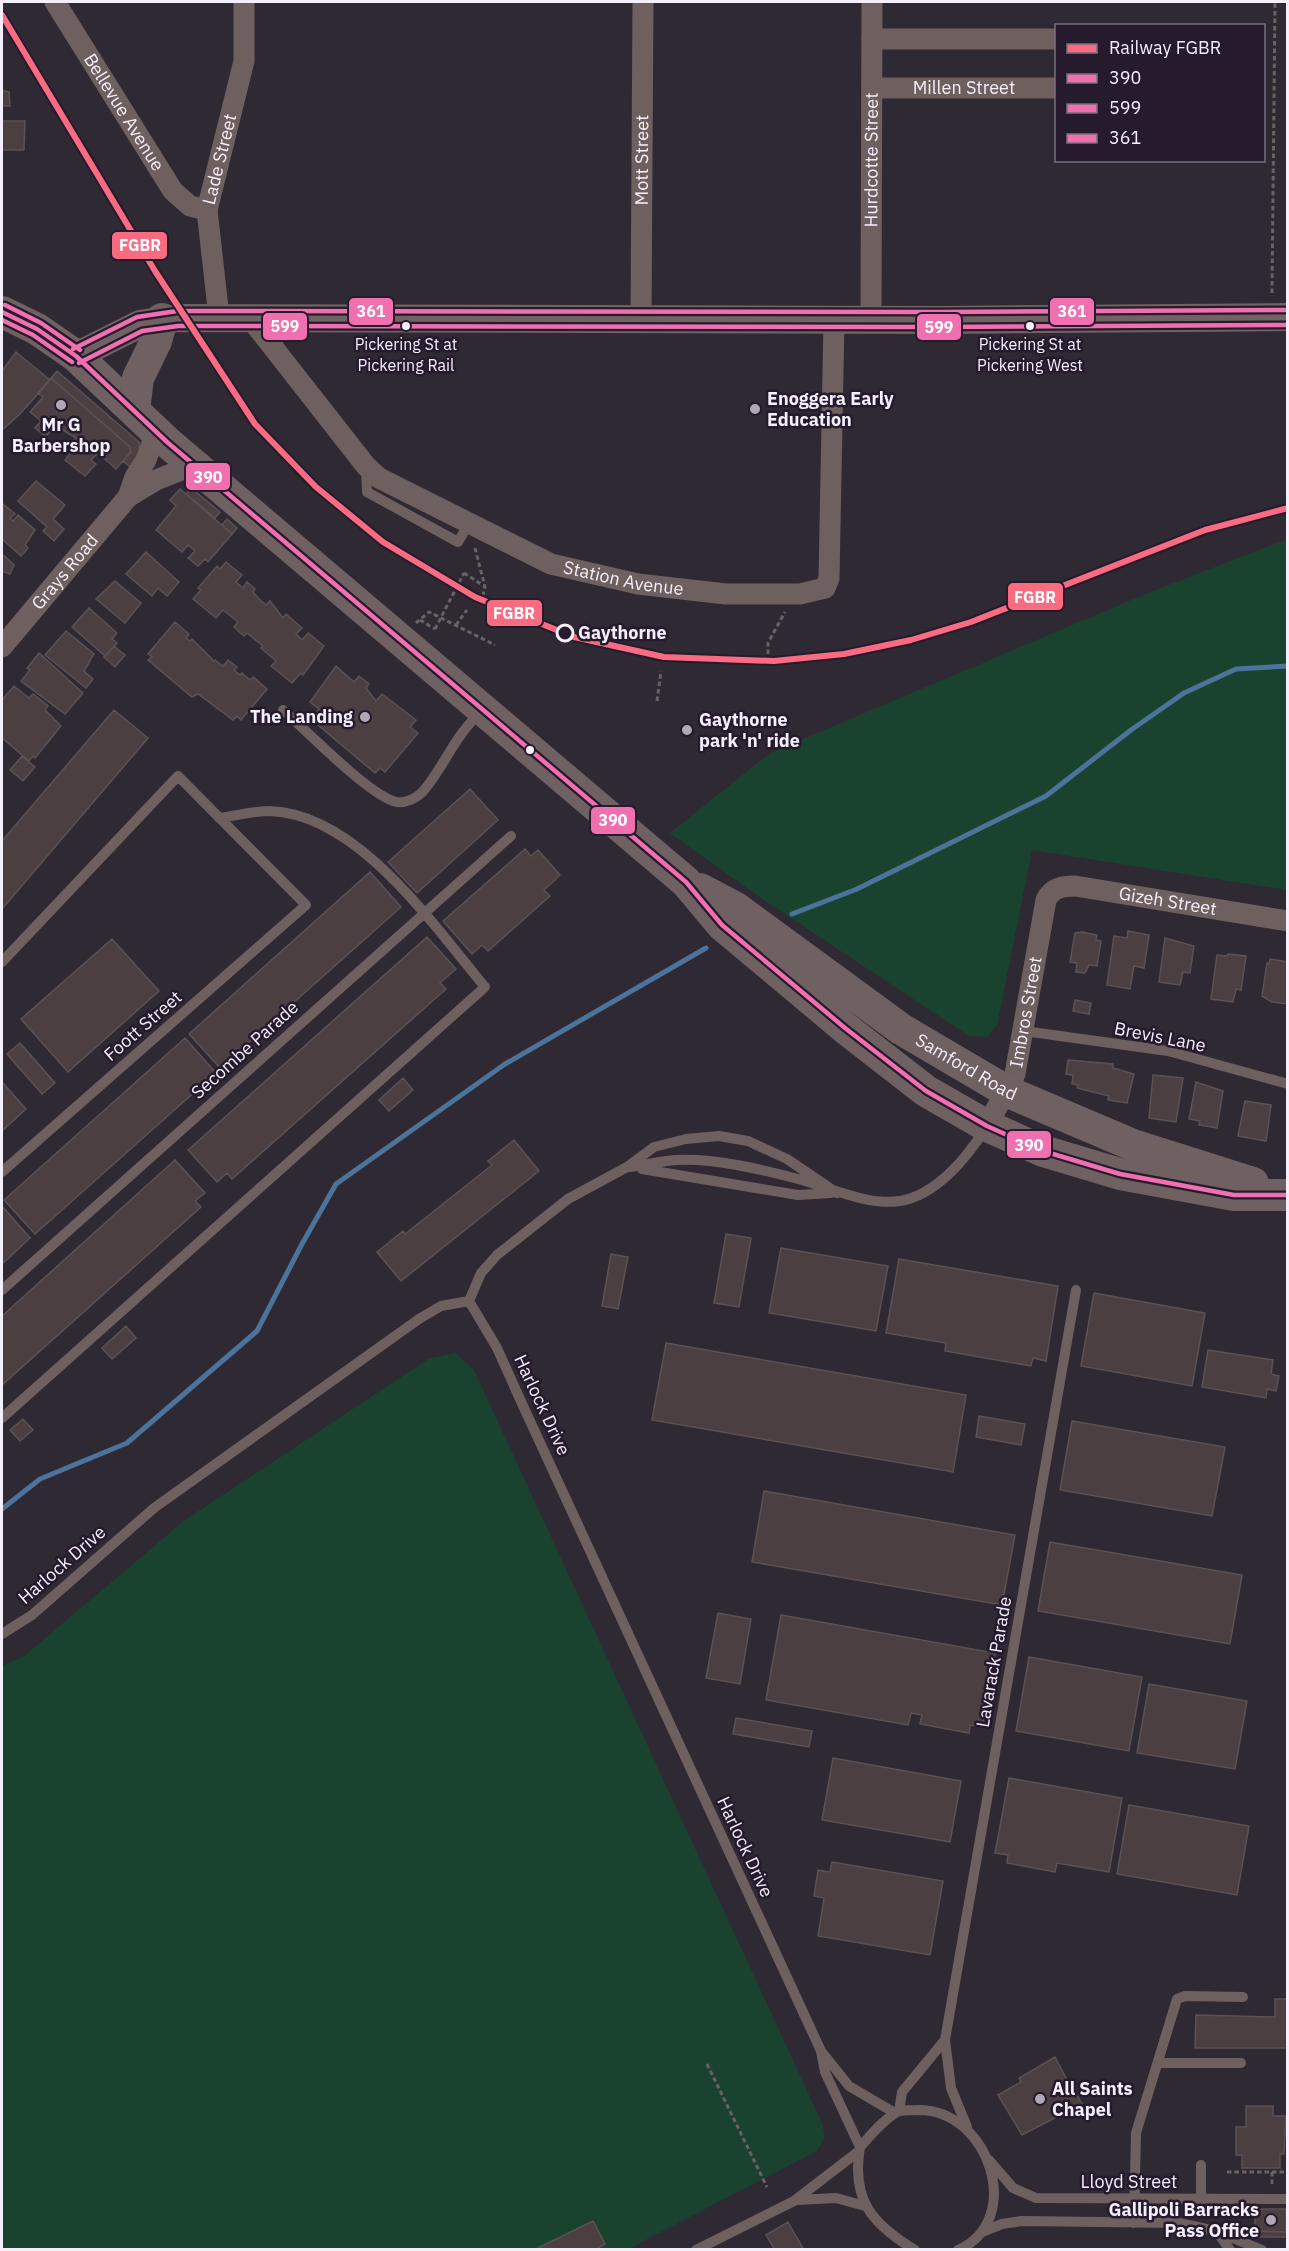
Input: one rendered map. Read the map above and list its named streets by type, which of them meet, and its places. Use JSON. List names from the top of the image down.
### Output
{
  "streets": {
    "main road": ["Samford Road"],
    "street": [
      "Millen Street",
      "Bellevue Avenue",
      "Lade Street",
      "Mott Street",
      "Hurdcotte Street",
      "Grays Road",
      "Station Avenue",
      "Gizeh Street",
      "Imbros Street"
    ],
    "lane": [
      "Foott Street",
      "Brevis Lane",
      "Secombe Parade",
      "Harlock Drive",
      "Lavarack Parade",
      "Lloyd Street"
    ]
  },
  "crossings": [
    ["Millen Street", "Hurdcotte Street"],
    ["Bellevue Avenue", "Lade Street"],
    ["Grays Road", "Samford Road"],
    ["Gizeh Street", "Imbros Street"],
    ["Imbros Street", "Brevis Lane"],
    ["Imbros Street", "Samford Road"]
  ],
  "places": [
    "Pickering St at Pickering Rail",
    "Pickering St at Pickering West",
    "Mr G Barbershop",
    "Enoggera Early Education",
    "Gaythorne",
    "The Landing",
    "Gaythorne park 'n' ride",
    "All Saints Chapel",
    "Gallipoli Barracks Pass Office"
  ],
  "lines": [
    "rail line FGBR",
    "transit line 361",
    "transit line 390",
    "transit line 599"
  ],
  "legend": [
    "Railway FGBR",
    "390",
    "599",
    "361"
  ]
}
